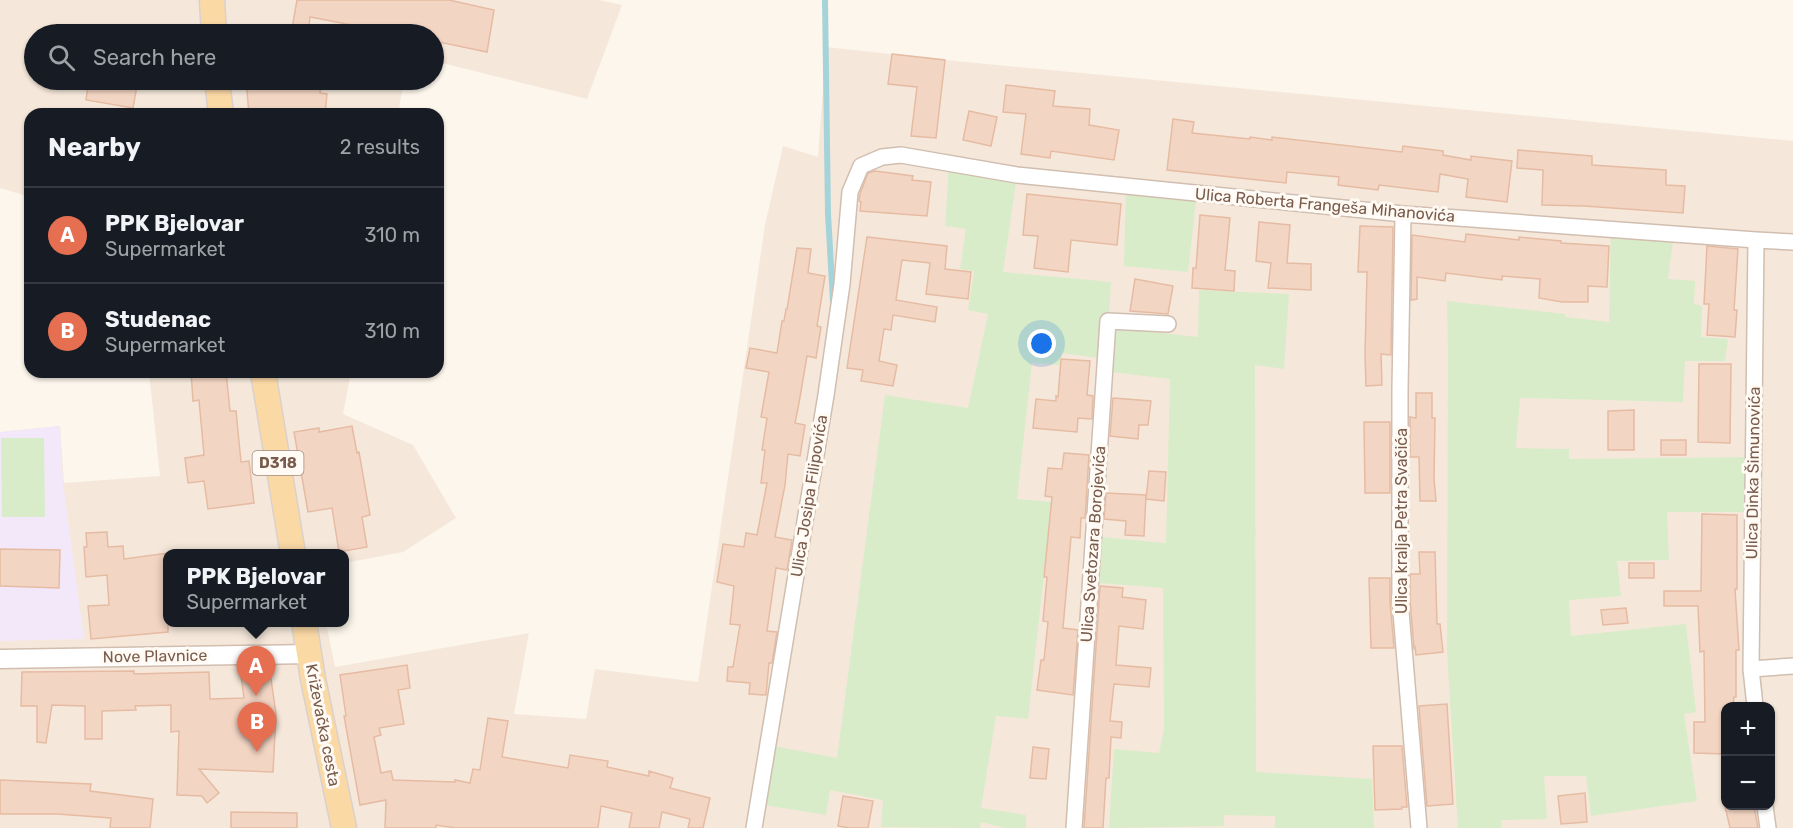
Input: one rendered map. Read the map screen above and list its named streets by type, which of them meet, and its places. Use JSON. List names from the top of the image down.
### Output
{
  "streets": {
    "main road": ["D318", "Križevačka cesta"],
    "street": [
      "Ulica Roberta Frangeša Mihanovića",
      "Ulica Dinka Šimunovića",
      "Ulica Josipa Filipovića",
      "Ulica kralja Petra Svačića",
      "Ulica Svetozara Borojevića",
      "Nove Plavnice"
    ]
  },
  "crossings": [
    ["Ulica Roberta Frangeša Mihanovića", "Ulica Dinka Šimunovića"],
    ["Ulica Roberta Frangeša Mihanovića", "Ulica Josipa Filipovića"],
    ["Ulica Roberta Frangeša Mihanovića", "Ulica kralja Petra Svačića"],
    ["Nove Plavnice", "Križevačka cesta"]
  ],
  "page": {
    "search": "Search here",
    "heading": ["Nearby", "2 results"],
    "list": [
      {
        "mark": "A",
        "name": "PPK Bjelovar",
        "note": "Supermarket",
        "value": "310 m"
      },
      {
        "mark": "B",
        "name": "Studenac",
        "note": "Supermarket",
        "value": "310 m"
      }
    ],
    "popup": ["PPK Bjelovar", "Supermarket"],
    "pins": ["A", "B"],
    "map_buttons": ["+", "−"]
  }
}
